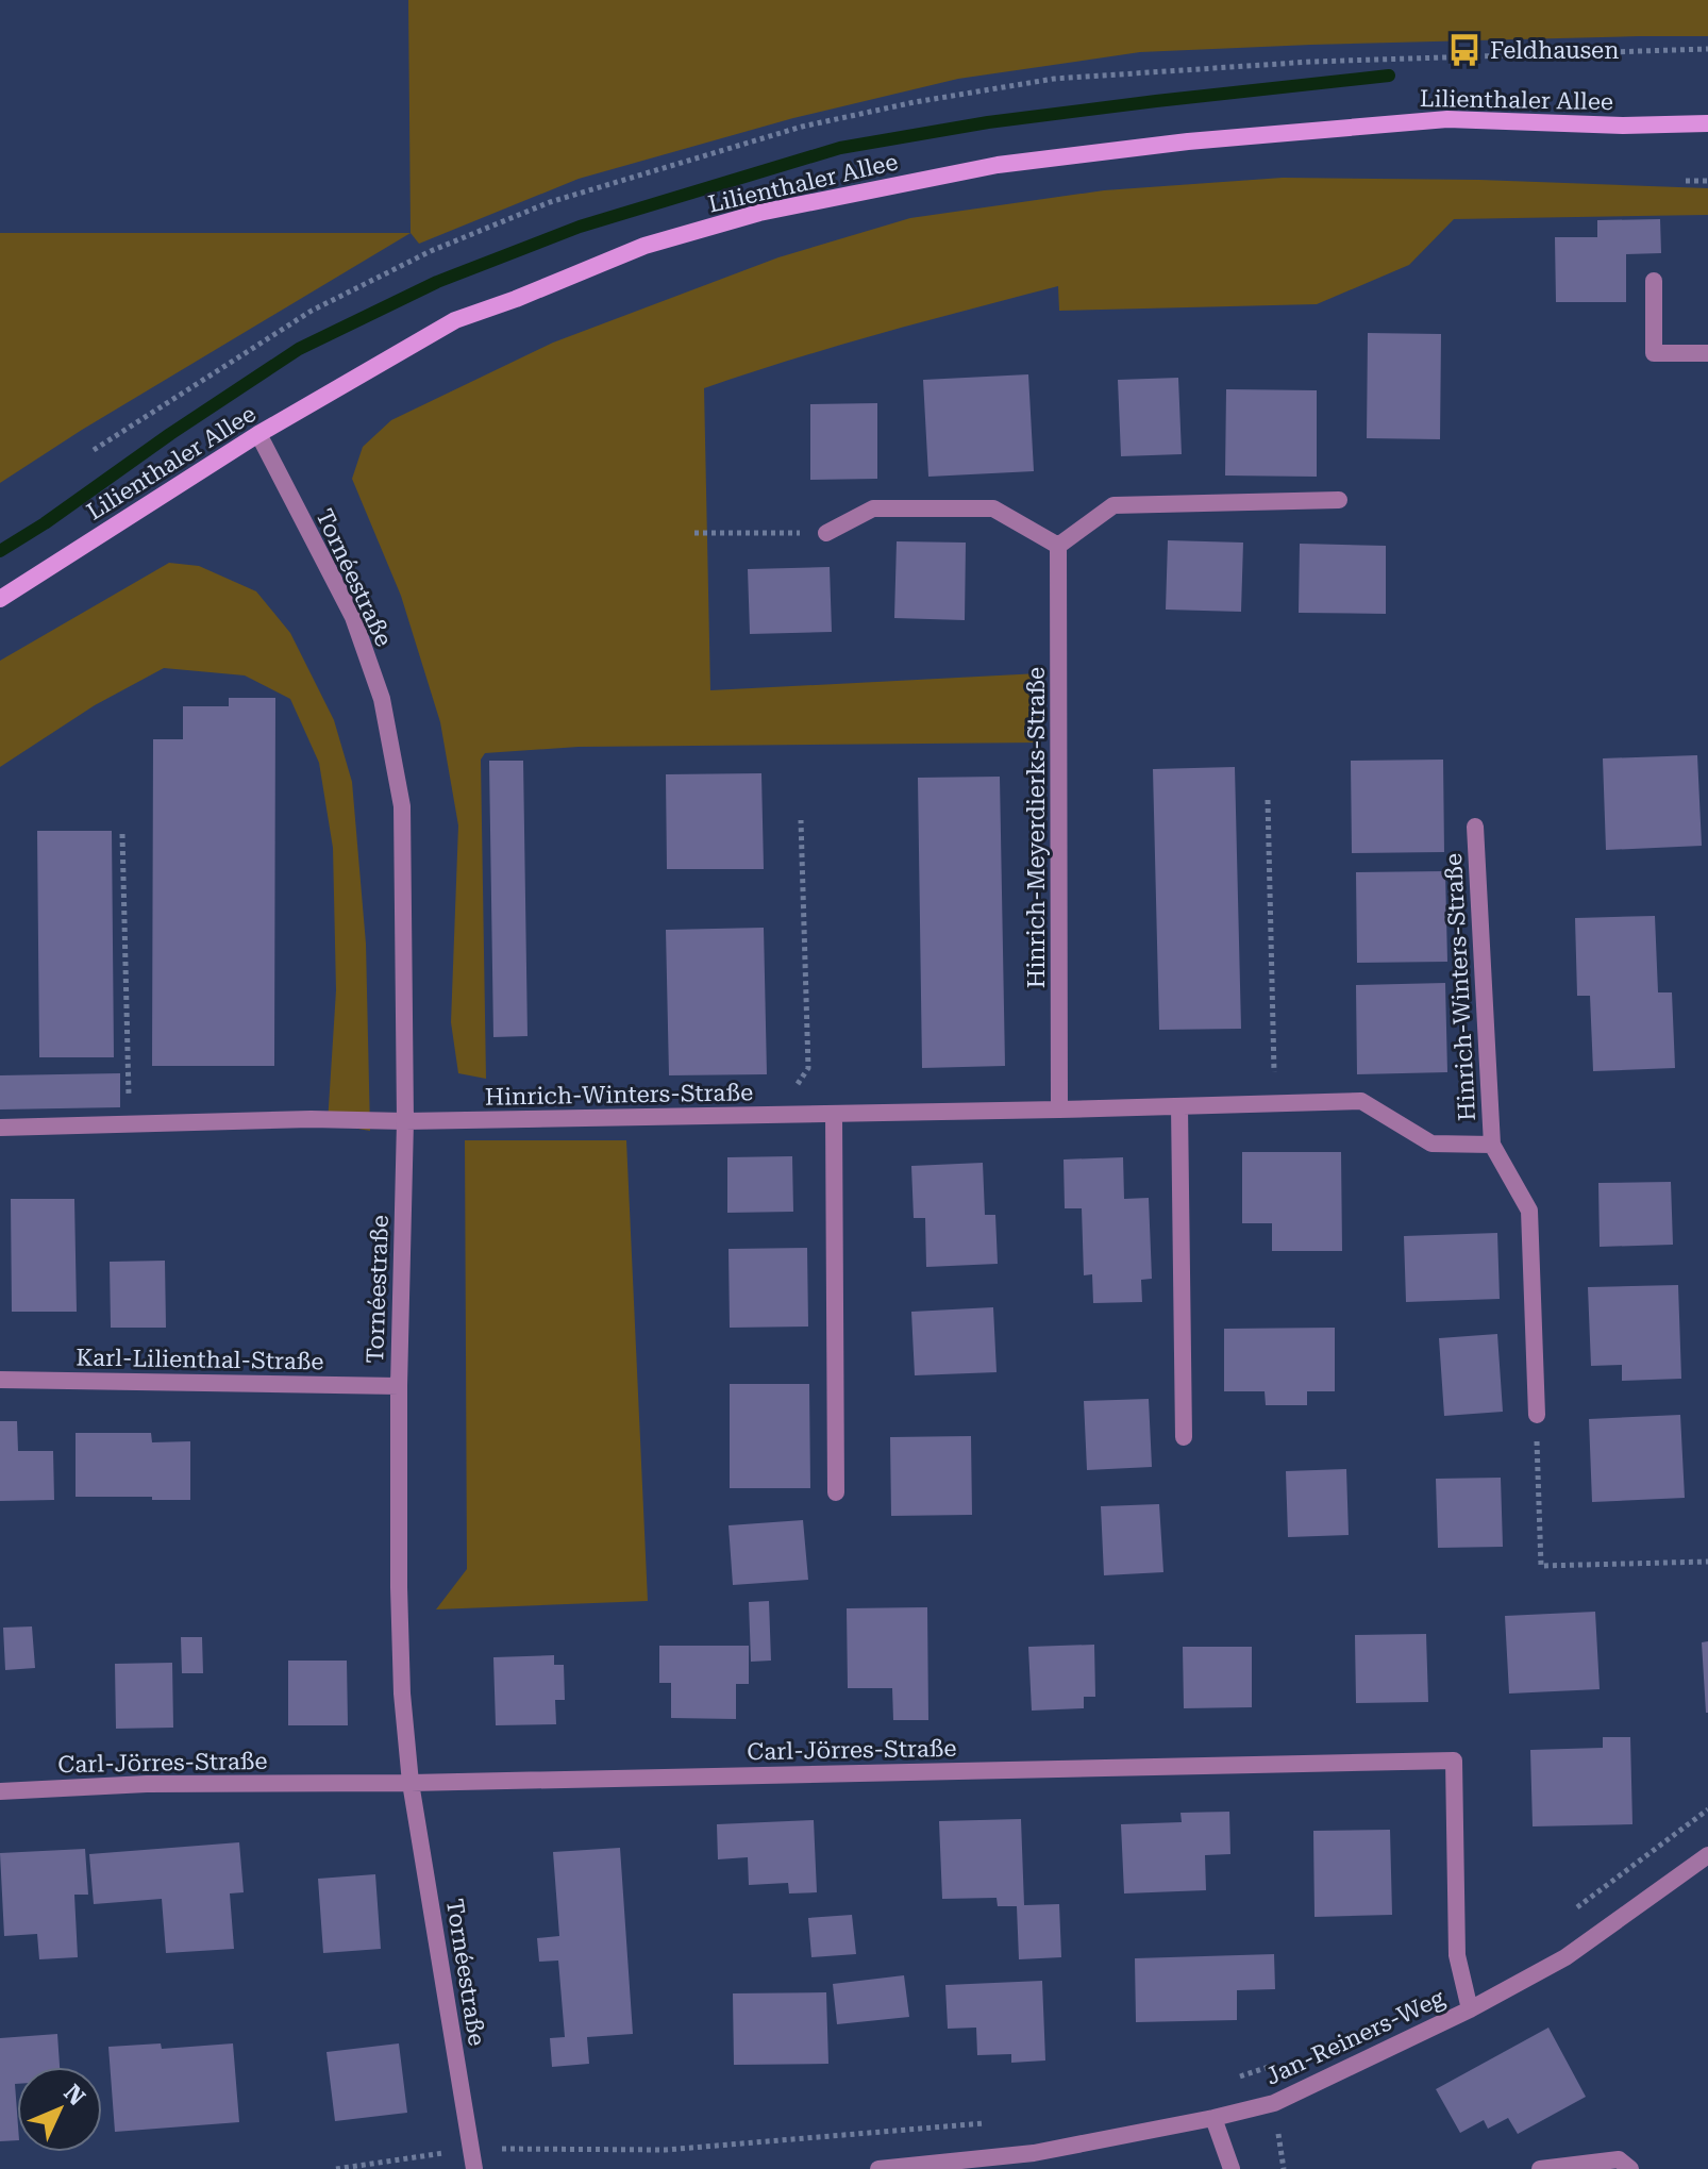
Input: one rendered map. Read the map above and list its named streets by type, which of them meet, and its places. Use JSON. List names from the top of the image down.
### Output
{
  "streets": {
    "main road": ["Lilienthaler Allee"],
    "street": [
      "Tornéestraße",
      "Hinrich-Meyerdierks-Straße",
      "Hinrich-Winters-Straße",
      "Karl-Lilienthal-Straße",
      "Carl-Jörres-Straße",
      "Jan-Reiners-Weg"
    ]
  },
  "crossings": [
    ["Lilienthaler Allee", "Tornéestraße"],
    ["Tornéestraße", "Hinrich-Winters-Straße"],
    ["Tornéestraße", "Karl-Lilienthal-Straße"],
    ["Tornéestraße", "Carl-Jörres-Straße"],
    ["Hinrich-Meyerdierks-Straße", "Hinrich-Winters-Straße"],
    ["Carl-Jörres-Straße", "Jan-Reiners-Weg"]
  ],
  "places": {
    "bus stop": ["Feldhausen"]
  },
  "north": "top right"
}
